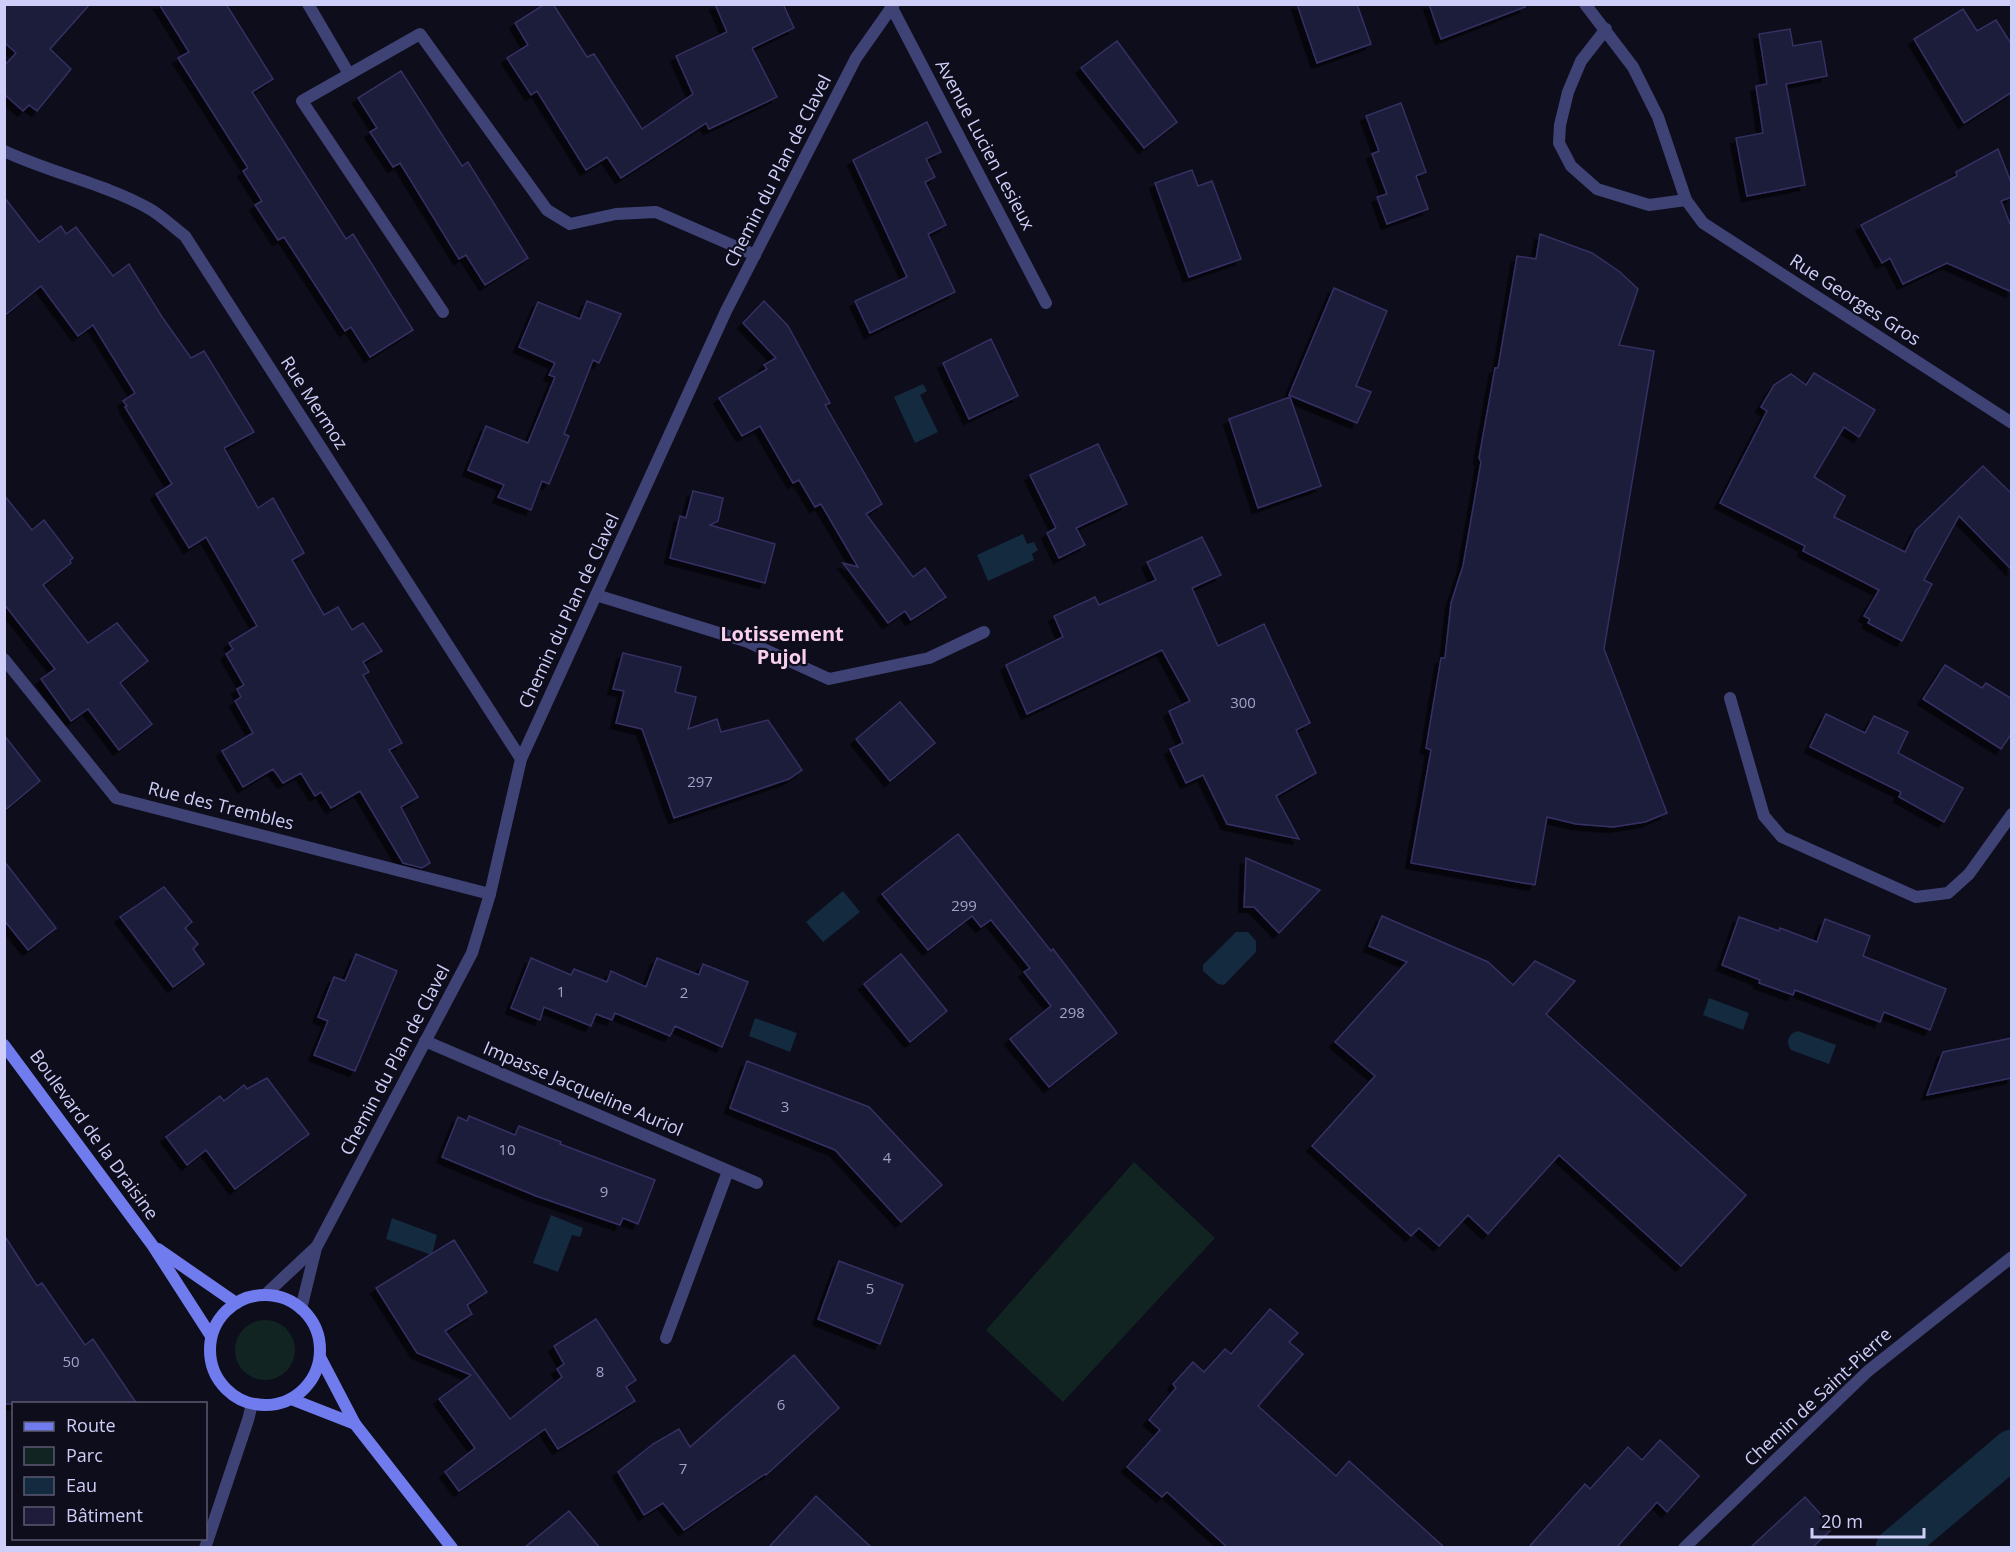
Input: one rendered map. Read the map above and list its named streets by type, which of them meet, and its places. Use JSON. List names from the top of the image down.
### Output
{
  "streets": {
    "street": [
      "Avenue Lucien Lesieux",
      "Chemin du Plan de Clavel",
      "Rue Georges Gros",
      "Rue Mermoz",
      "Rue des Trembles",
      "Impasse Jacqueline Auriol",
      "Boulevard de la Draisine",
      "Chemin de Saint-Pierre"
    ]
  },
  "crossings": [
    ["Avenue Lucien Lesieux", "Chemin du Plan de Clavel"],
    ["Chemin du Plan de Clavel", "Rue Mermoz"],
    ["Chemin du Plan de Clavel", "Rue des Trembles"],
    ["Chemin du Plan de Clavel", "Impasse Jacqueline Auriol"],
    ["Chemin du Plan de Clavel", "Boulevard de la Draisine"]
  ],
  "districts": ["Lotissement Pujol"],
  "house_numbers": [
    "300",
    "297",
    "299",
    "1",
    "2",
    "298",
    "3",
    "10",
    "4",
    "9",
    "5",
    "50",
    "8",
    "6",
    "7"
  ],
  "legend": [
    "Route",
    "Parc",
    "Eau",
    "Bâtiment"
  ],
  "scale_bar": "20 m"
}
